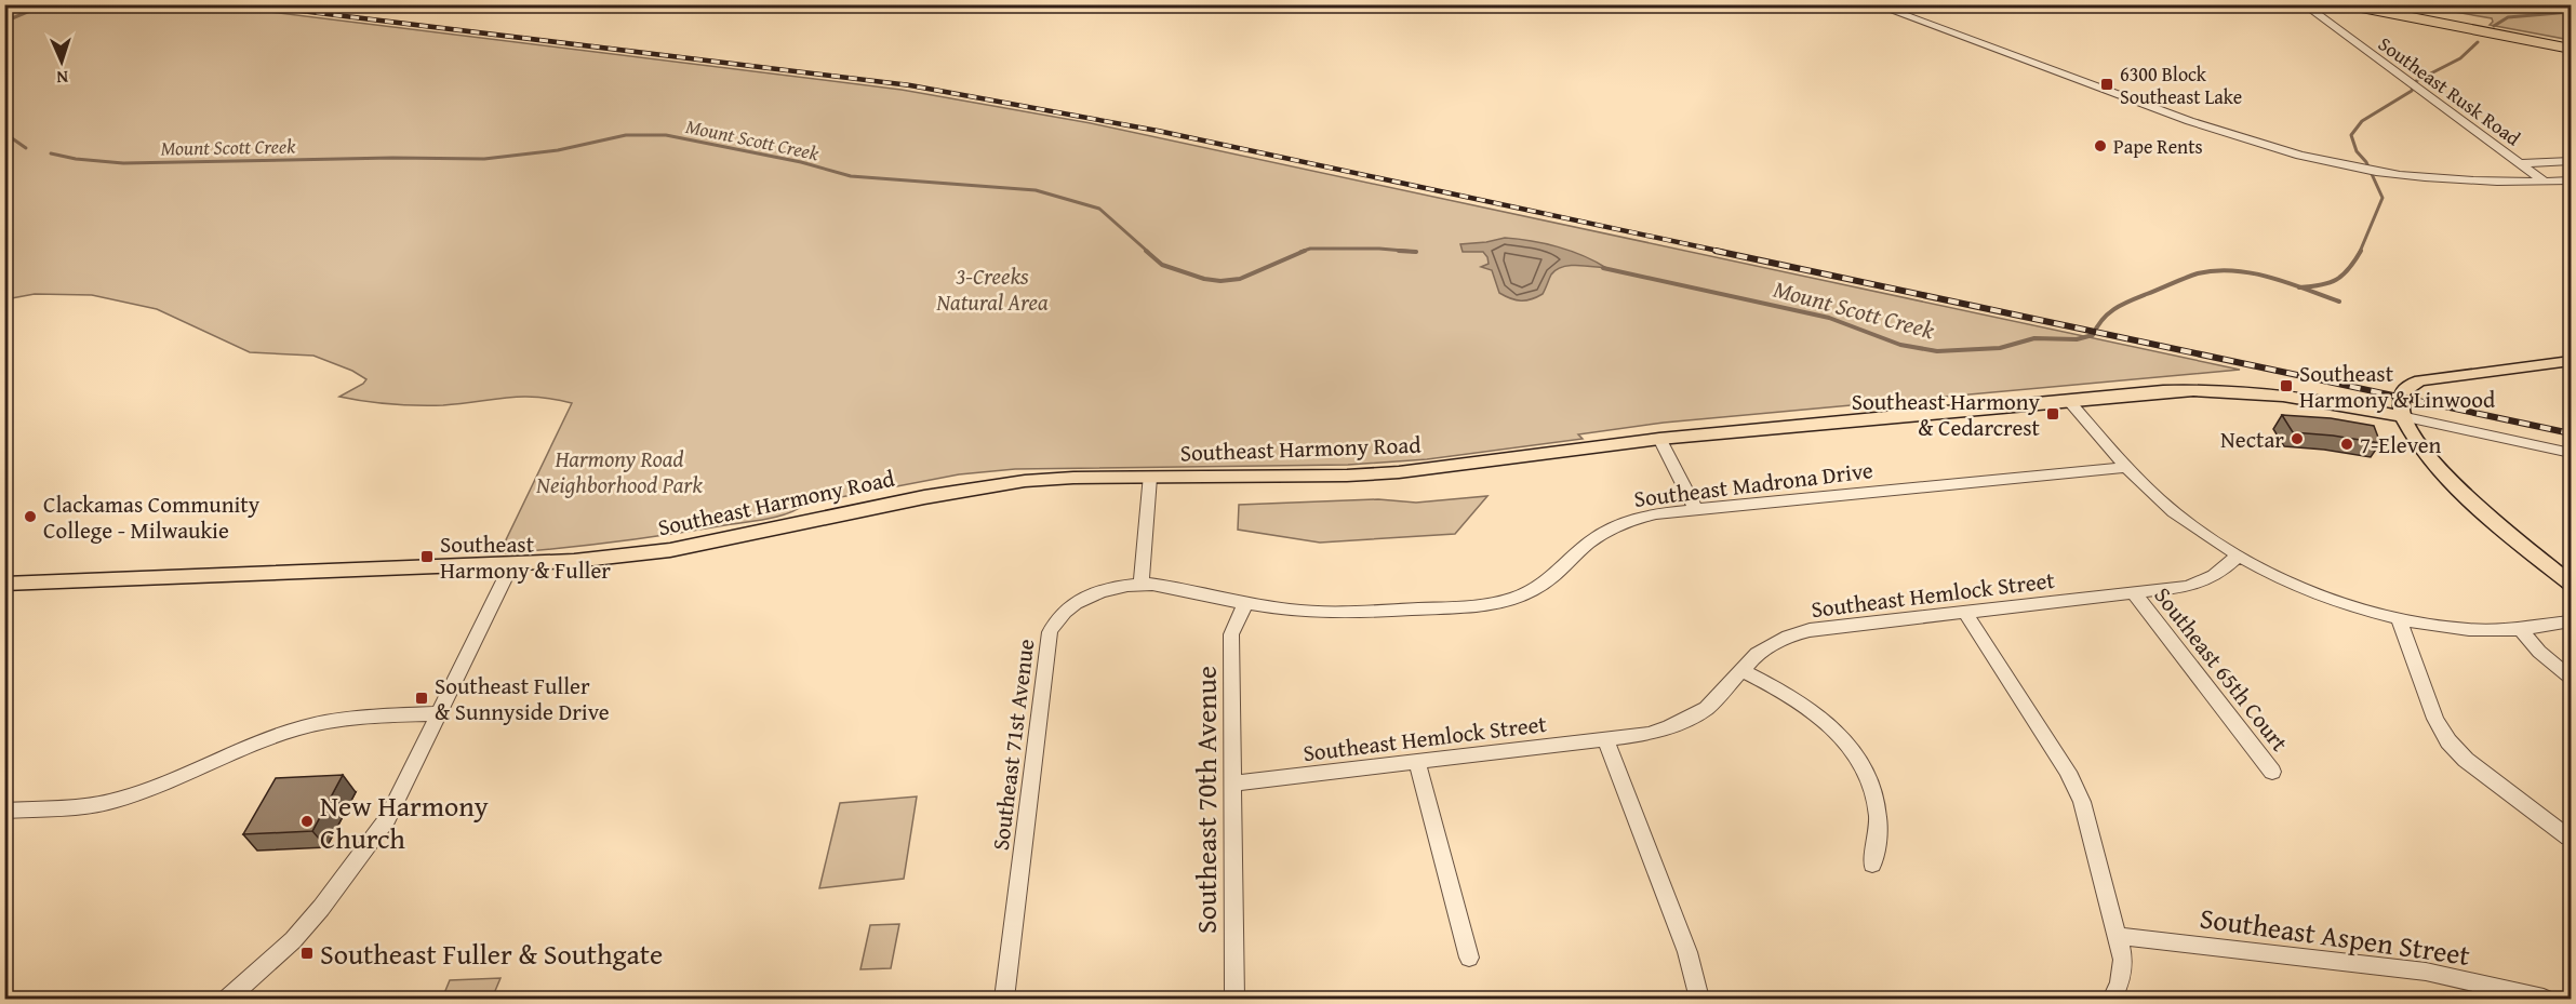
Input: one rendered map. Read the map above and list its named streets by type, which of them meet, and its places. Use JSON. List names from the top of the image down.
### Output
{
  "streets": {
    "main road": ["Southeast Harmony Road"],
    "street": [
      "Southeast Rusk Road",
      "Southeast Madrona Drive",
      "Southeast Hemlock Street",
      "Southeast 65th Court",
      "Southeast 71st Avenue",
      "Southeast 70th Avenue",
      "Southeast Aspen Street"
    ]
  },
  "crossings": [
    ["Southeast Madrona Drive", "Southeast 71st Avenue"],
    ["Southeast Madrona Drive", "Southeast 70th Avenue"],
    ["Southeast Hemlock Street", "Southeast 65th Court"],
    ["Southeast Hemlock Street", "Southeast 70th Avenue"]
  ],
  "water": ["Mount Scott Creek"],
  "parks": ["3-Creeks Natural Area", "Harmony Road Neighborhood Park"],
  "places": {
    "transit": [
      "6300 Block Southeast Lake",
      "Southeast Harmony & Linwood",
      "Southeast Harmony & Cedarcrest",
      "Southeast Harmony & Fuller",
      "Southeast Fuller & Sunnyside Drive",
      "Southeast Fuller & Southgate"
    ],
    "other": [
      "Pape Rents",
      "Nectar",
      "7-Eleven",
      "Clackamas Community College - Milwaukie",
      "New Harmony Church"
    ]
  },
  "north": "bottom"
}
